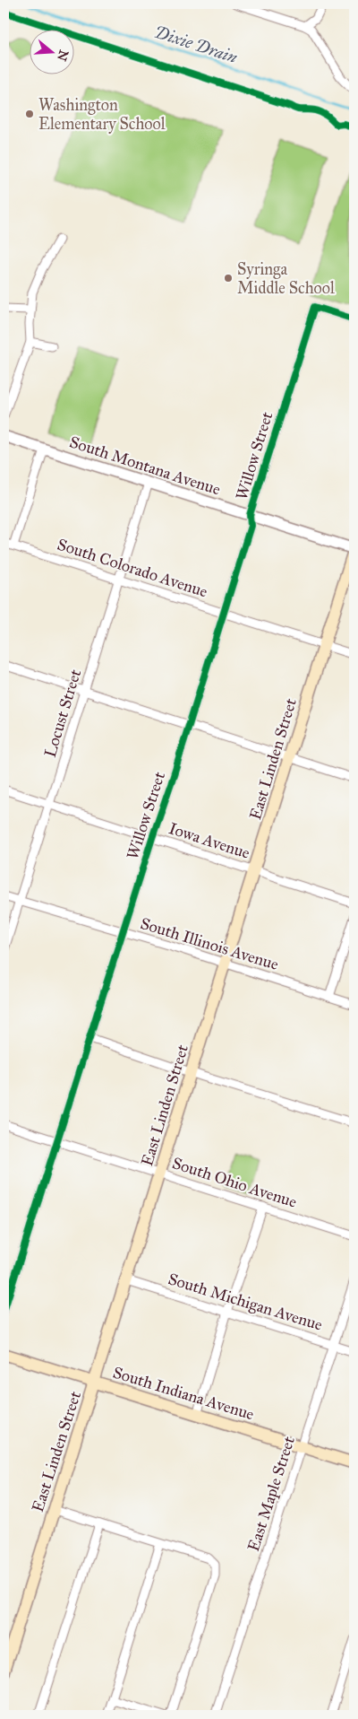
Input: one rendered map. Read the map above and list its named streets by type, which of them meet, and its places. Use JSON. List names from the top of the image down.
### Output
{
  "streets": {
    "main road": ["East Linden Street", "South Indiana Avenue"],
    "street": [
      "Willow Street",
      "South Montana Avenue",
      "South Colorado Avenue",
      "Locust Street",
      "Iowa Avenue",
      "South Illinois Avenue",
      "South Ohio Avenue",
      "South Michigan Avenue",
      "East Maple Street"
    ]
  },
  "crossings": [
    ["Willow Street", "South Montana Avenue"],
    ["Willow Street", "South Colorado Avenue"],
    ["Willow Street", "Iowa Avenue"],
    ["Willow Street", "South Illinois Avenue"],
    ["Willow Street", "South Ohio Avenue"],
    ["South Montana Avenue", "Locust Street"],
    ["South Montana Avenue", "East Linden Street"],
    ["South Colorado Avenue", "Locust Street"],
    ["South Colorado Avenue", "East Linden Street"],
    ["Locust Street", "Iowa Avenue"],
    ["Locust Street", "South Illinois Avenue"],
    ["East Linden Street", "Iowa Avenue"],
    ["East Linden Street", "South Illinois Avenue"],
    ["East Linden Street", "South Ohio Avenue"],
    ["East Linden Street", "South Michigan Avenue"],
    ["East Linden Street", "South Indiana Avenue"],
    ["South Michigan Avenue", "East Maple Street"],
    ["South Indiana Avenue", "East Maple Street"]
  ],
  "water": ["Dixie Drain"],
  "places": ["Washington Elementary School", "Syringa Middle School"],
  "north": "right"
}
